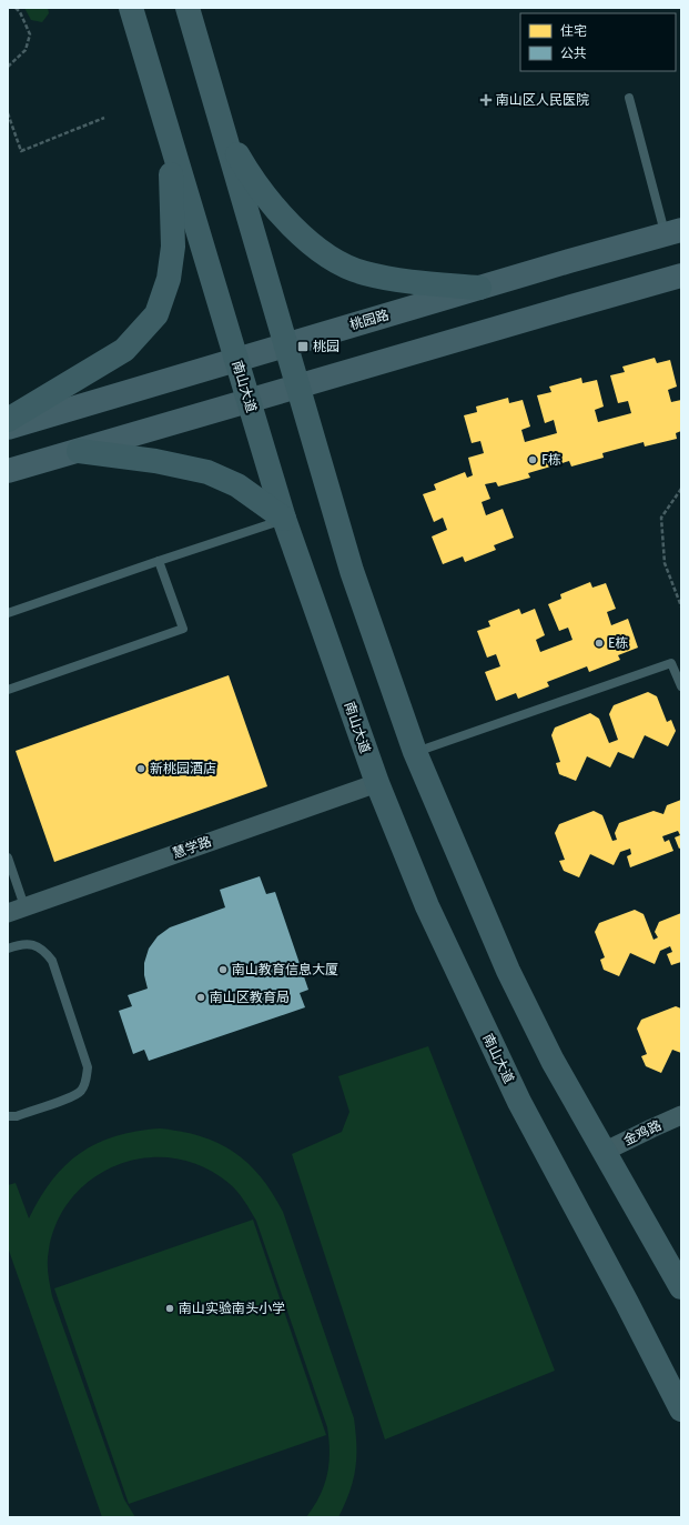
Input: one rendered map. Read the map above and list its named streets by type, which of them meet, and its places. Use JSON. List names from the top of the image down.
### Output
{
  "streets": {
    "main road": ["桃园路", "南山大道"],
    "street": ["慧学路", "金鸡路"]
  },
  "crossings": [
    ["桃园路", "南山大道"],
    ["南山大道", "慧学路"]
  ],
  "places": {
    "health": ["南山区人民医院"],
    "transit": ["桃园"],
    "other": [
      "F栋",
      "E栋",
      "新桃园酒店",
      "南山教育信息大厦",
      "南山区教育局",
      "南山实验南头小学"
    ]
  },
  "legend": ["住宅", "公共"]
}
